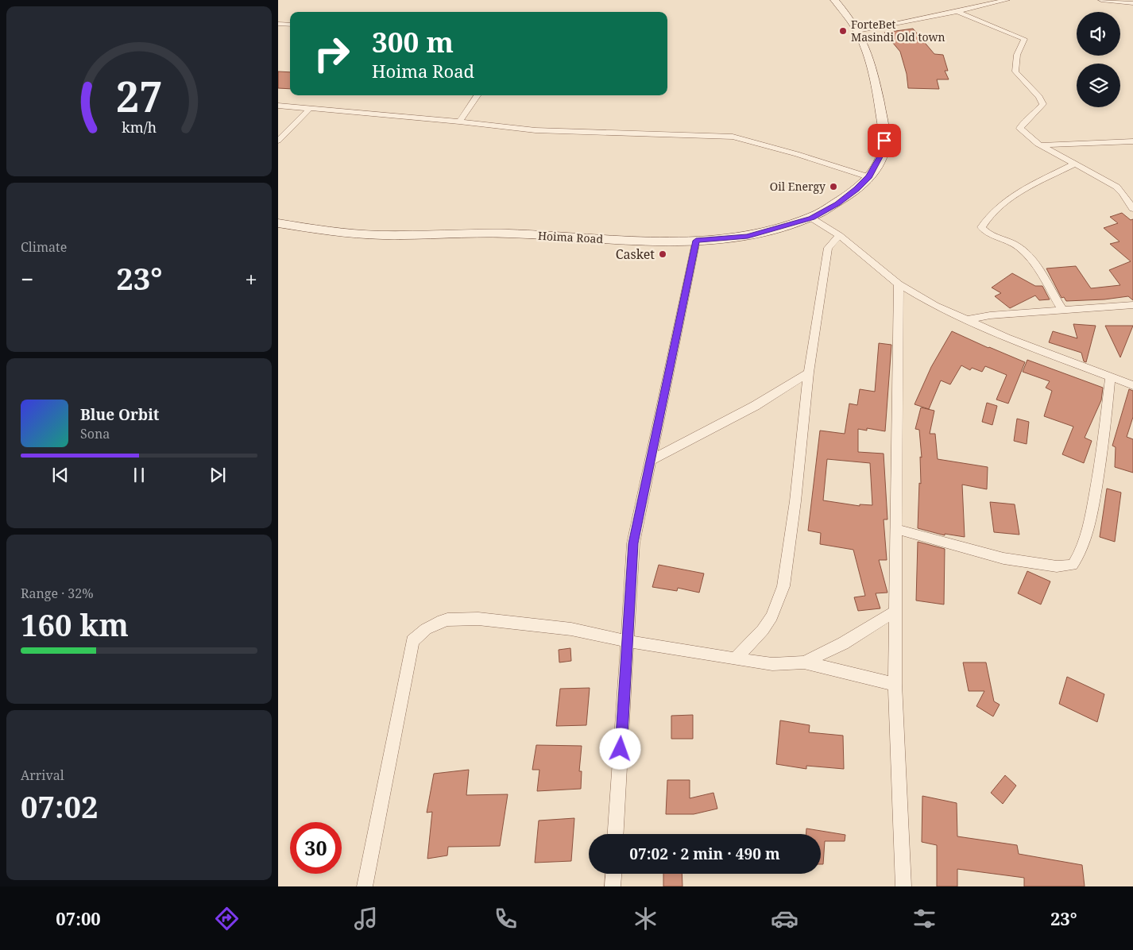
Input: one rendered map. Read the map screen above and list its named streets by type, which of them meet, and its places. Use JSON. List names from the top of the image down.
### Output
{
  "streets": {
    "main road": ["Hoima Road"]
  },
  "places": ["ForteBet Masindi Old town", "Oil Energy", "Casket"],
  "page": {
    "turn": ["300 m", "Hoima Road"],
    "tile": [
      "Climate",
      ["Range · 32%", "160 km"],
      ["Arrival", "07:02"]
    ],
    "heat": ["−", "23°", "+"],
    "song": ["Blue Orbit", "Sona"],
    "limit": "30",
    "trip": "07:02 · 2 min · 490 m",
    "tabs": ["07:00", "23°"],
    "gauge": ["27", "km/h"]
  }
}
